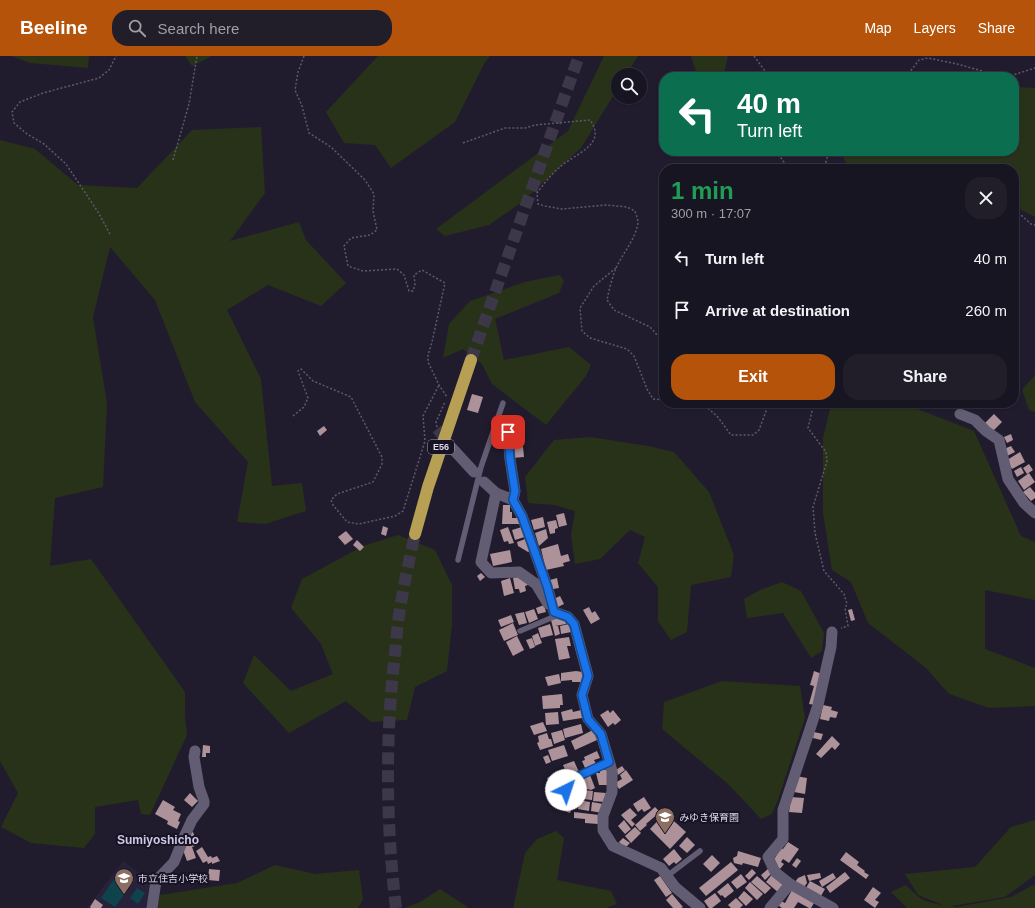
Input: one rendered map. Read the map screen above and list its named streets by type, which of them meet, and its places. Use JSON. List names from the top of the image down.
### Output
{
  "streets": {
    "highway": ["E56"]
  },
  "districts": ["Sumiyoshicho"],
  "places": {
    "school or university": ["みゆき保育園", "市立住吉小学校"]
  },
  "page": {
    "header": "Beeline",
    "search": "Search here",
    "nav": ["Map", "Layers", "Share"],
    "turn": ["40 m", "Turn left"],
    "heading": ["1 min", "300 m · 17:07"],
    "list": [
      {
        "name": "Turn left",
        "value": "40 m"
      },
      {
        "name": "Arrive at destination",
        "value": "260 m"
      }
    ],
    "buttons": ["Exit", "Share"]
  }
}
